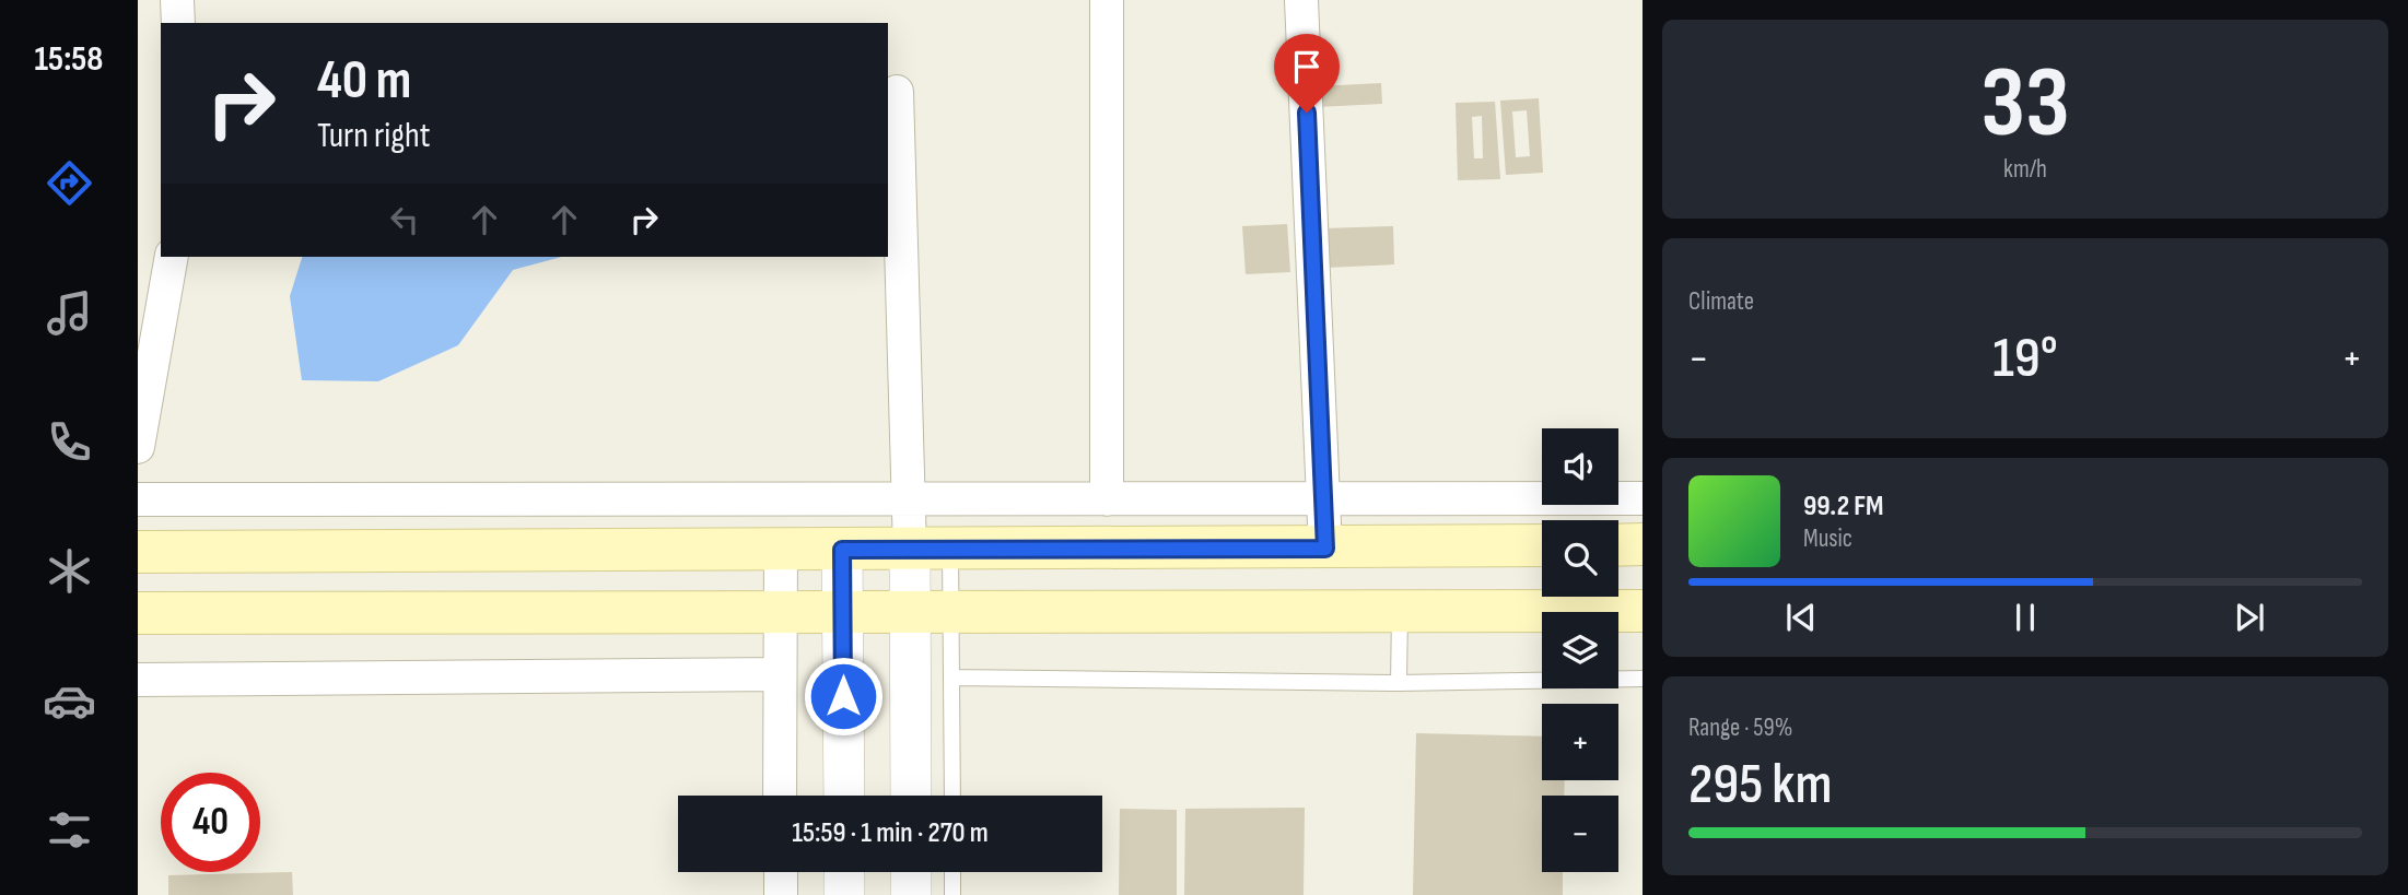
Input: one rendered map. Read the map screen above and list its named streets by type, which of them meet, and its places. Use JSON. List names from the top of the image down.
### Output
{
  "page": {
    "tabs": "15:58",
    "tile": [
      ["33", "km/h"],
      "Climate",
      ["Range · 59%", "295 km"]
    ],
    "turn": ["40 m", "Turn right"],
    "heat": ["−", "19°", "+"],
    "map_buttons": ["+", "−"],
    "song": ["99.2 FM", "Music"],
    "limit": "40",
    "trip": "15:59 · 1 min · 270 m"
  }
}
